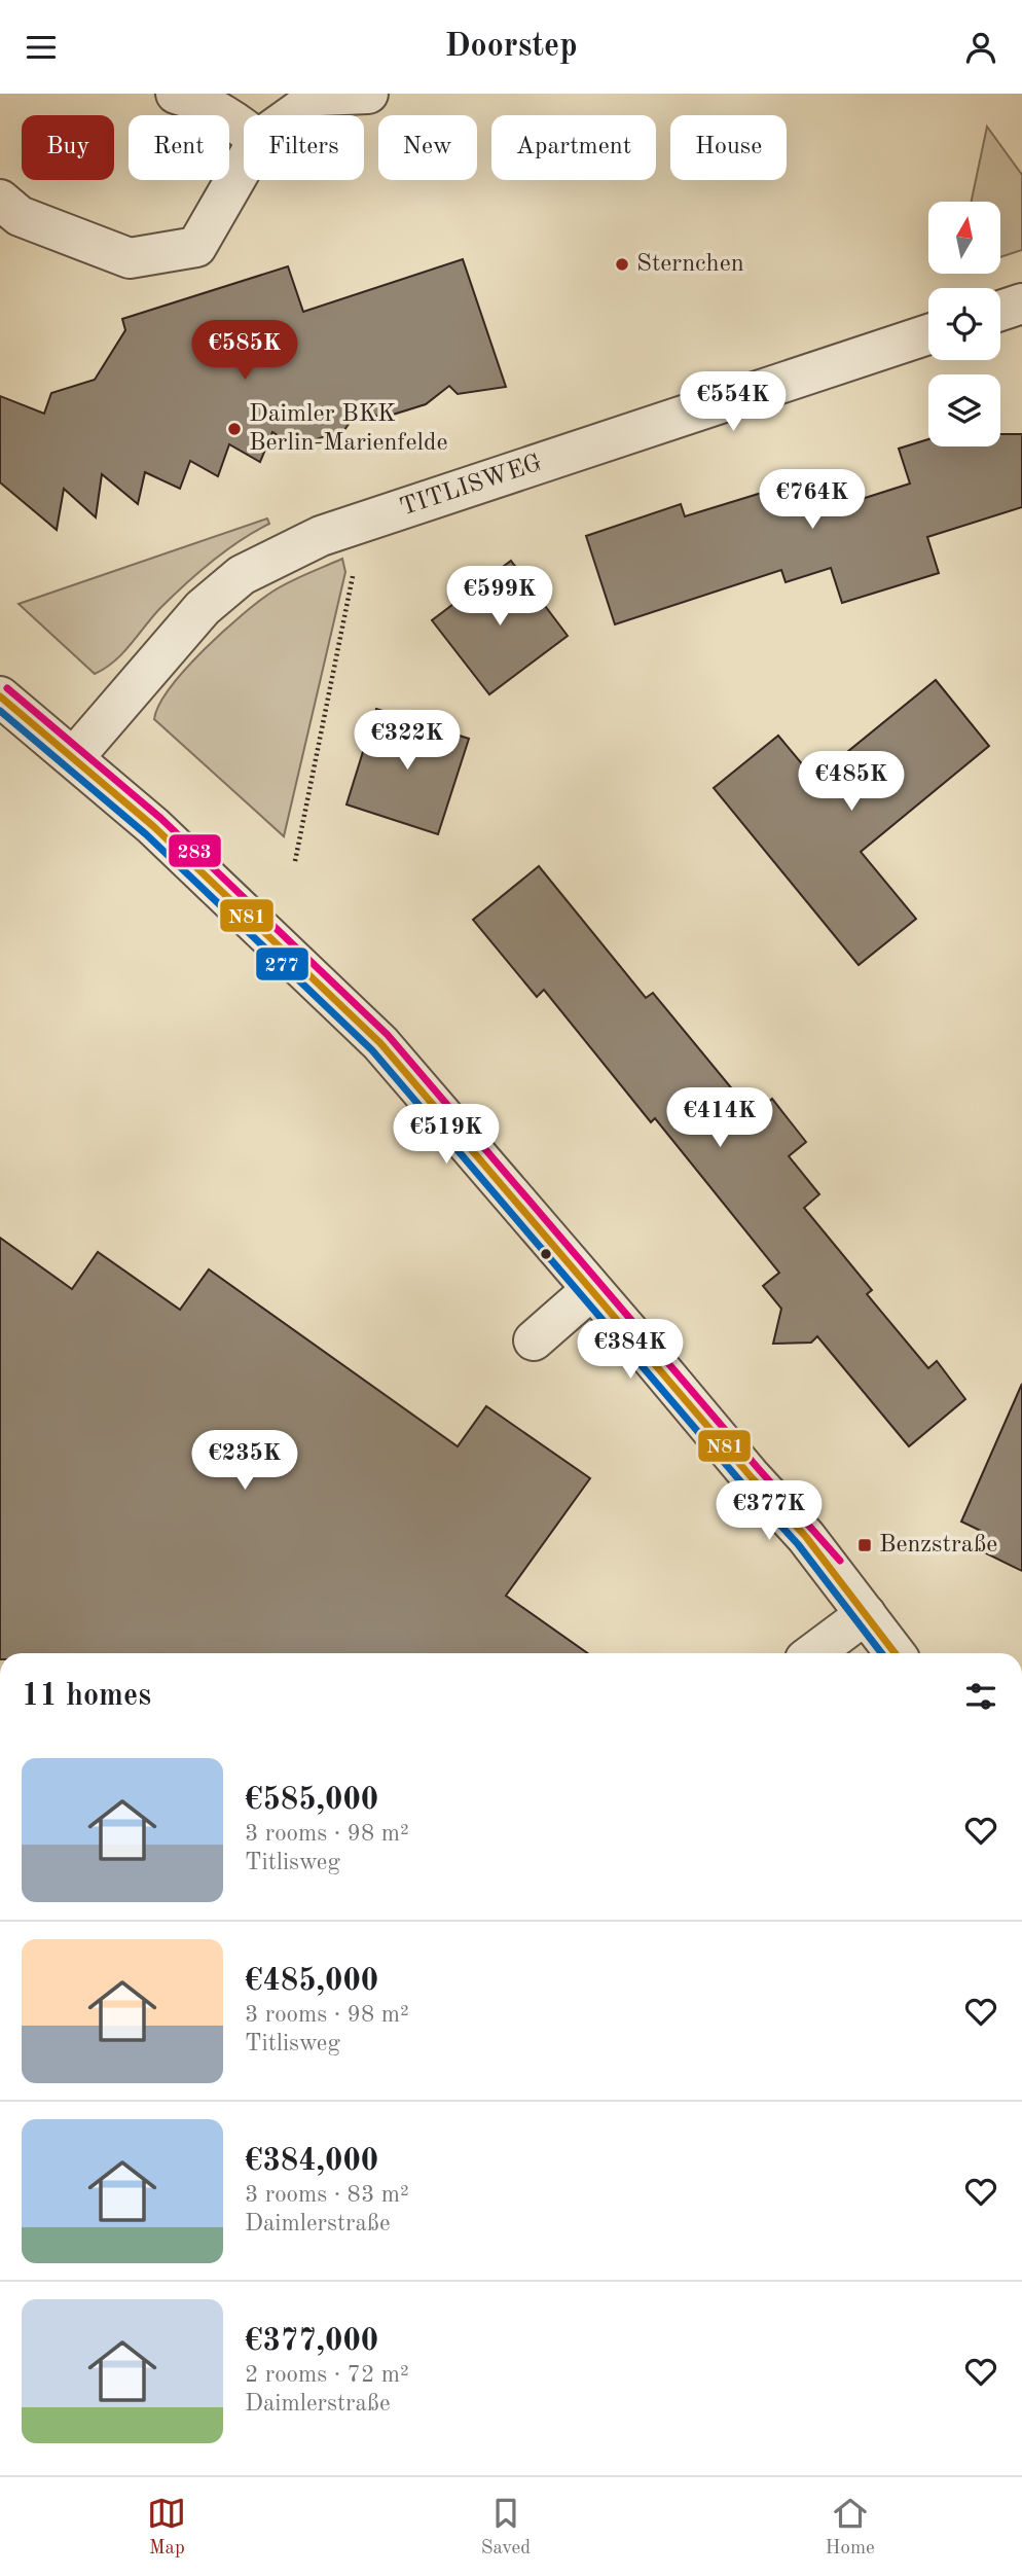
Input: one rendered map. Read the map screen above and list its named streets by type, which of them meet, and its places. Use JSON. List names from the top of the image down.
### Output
{
  "streets": {
    "street": ["TITLISWEG"]
  },
  "places": {
    "other": ["Sternchen", "Daimler BKK Berlin-Marienfelde"],
    "transit": ["Benzstraße"]
  },
  "lines": ["transit line 283", "transit line N81", "transit line 277"],
  "north": "top",
  "page": {
    "header": "Doorstep",
    "chip": [
      "Buy",
      "Rent",
      "Filters",
      "New",
      "Apartment",
      "House"
    ],
    "price": [
      "€585K",
      "€554K",
      "€764K",
      "€599K",
      "€322K",
      "€485K",
      "€414K",
      "€519K",
      "€384K",
      "€235K",
      "€377K"
    ],
    "heading": "11 homes",
    "list": [
      {
        "name": "€585,000",
        "note": "3 rooms · 98 m² · Titlisweg"
      },
      {
        "name": "€485,000",
        "note": "3 rooms · 98 m² · Titlisweg"
      },
      {
        "name": "€384,000",
        "note": "3 rooms · 83 m² · Daimlerstraße"
      },
      {
        "name": "€377,000",
        "note": "2 rooms · 72 m² · Daimlerstraße"
      }
    ],
    "tabs": ["Map", "Saved", "Home"]
  }
}
